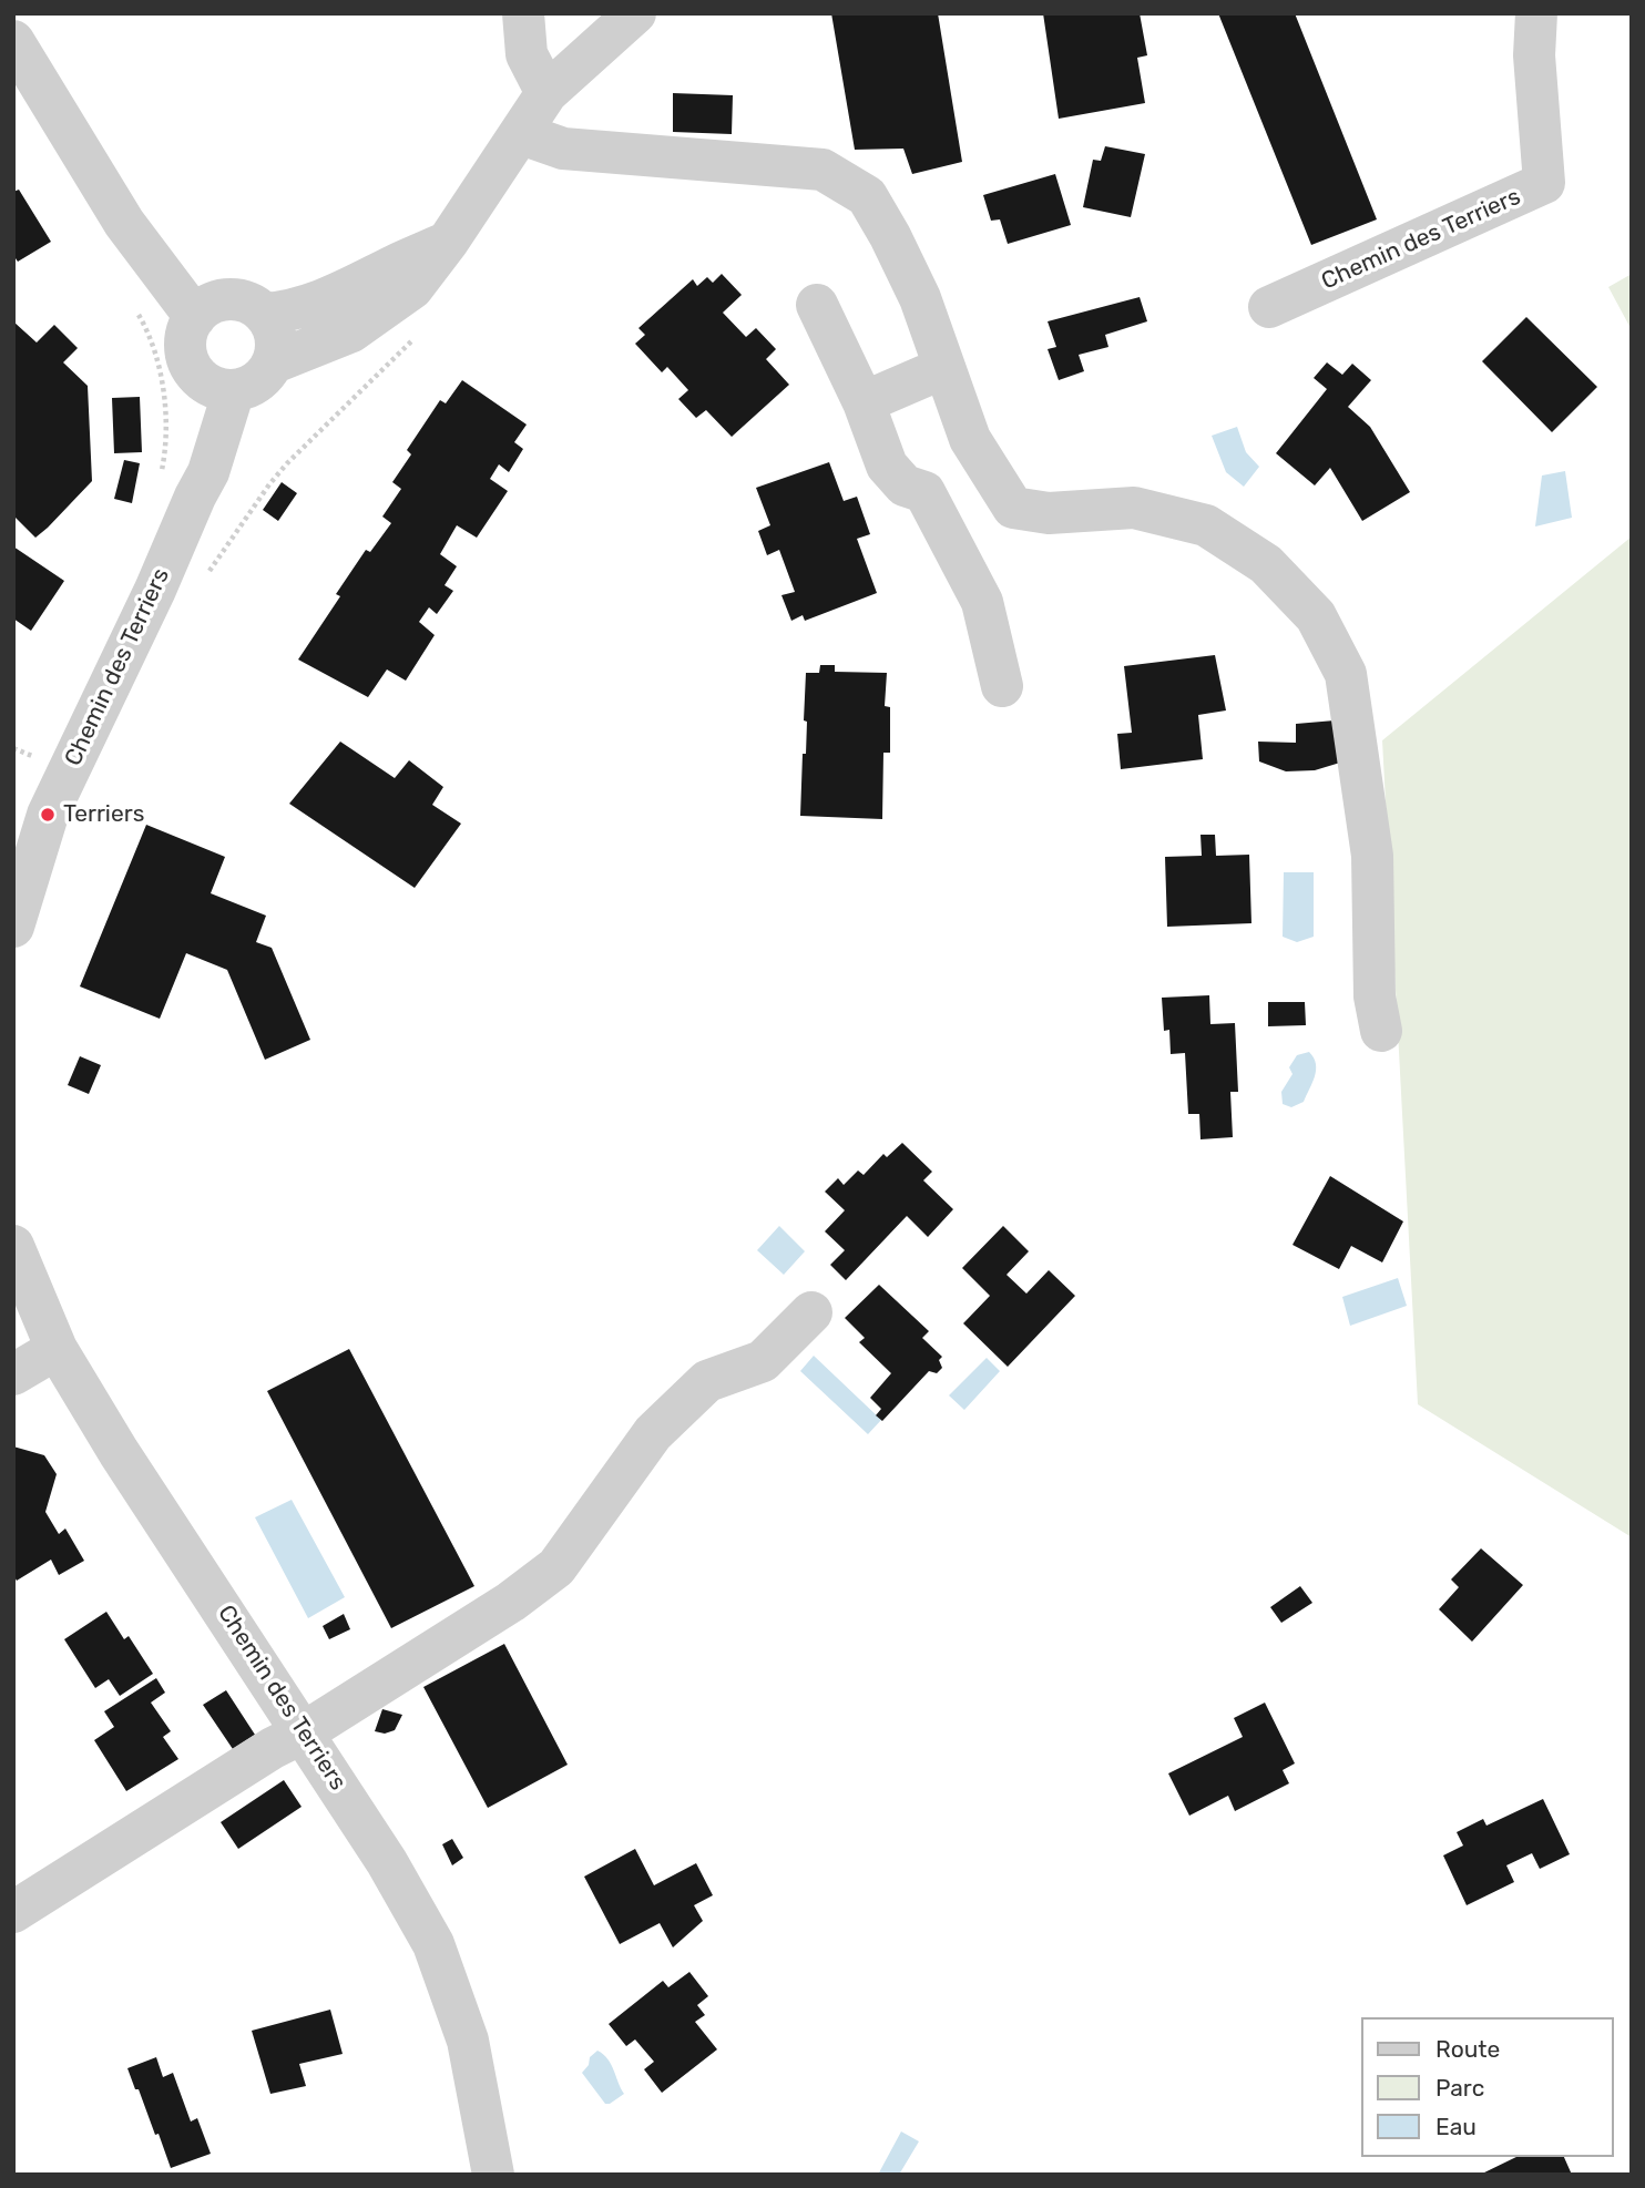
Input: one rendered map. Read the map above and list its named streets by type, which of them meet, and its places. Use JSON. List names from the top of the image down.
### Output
{
  "streets": {
    "street": ["Chemin des Terriers"]
  },
  "places": ["Terriers"],
  "legend": ["Route", "Parc", "Eau"]
}
